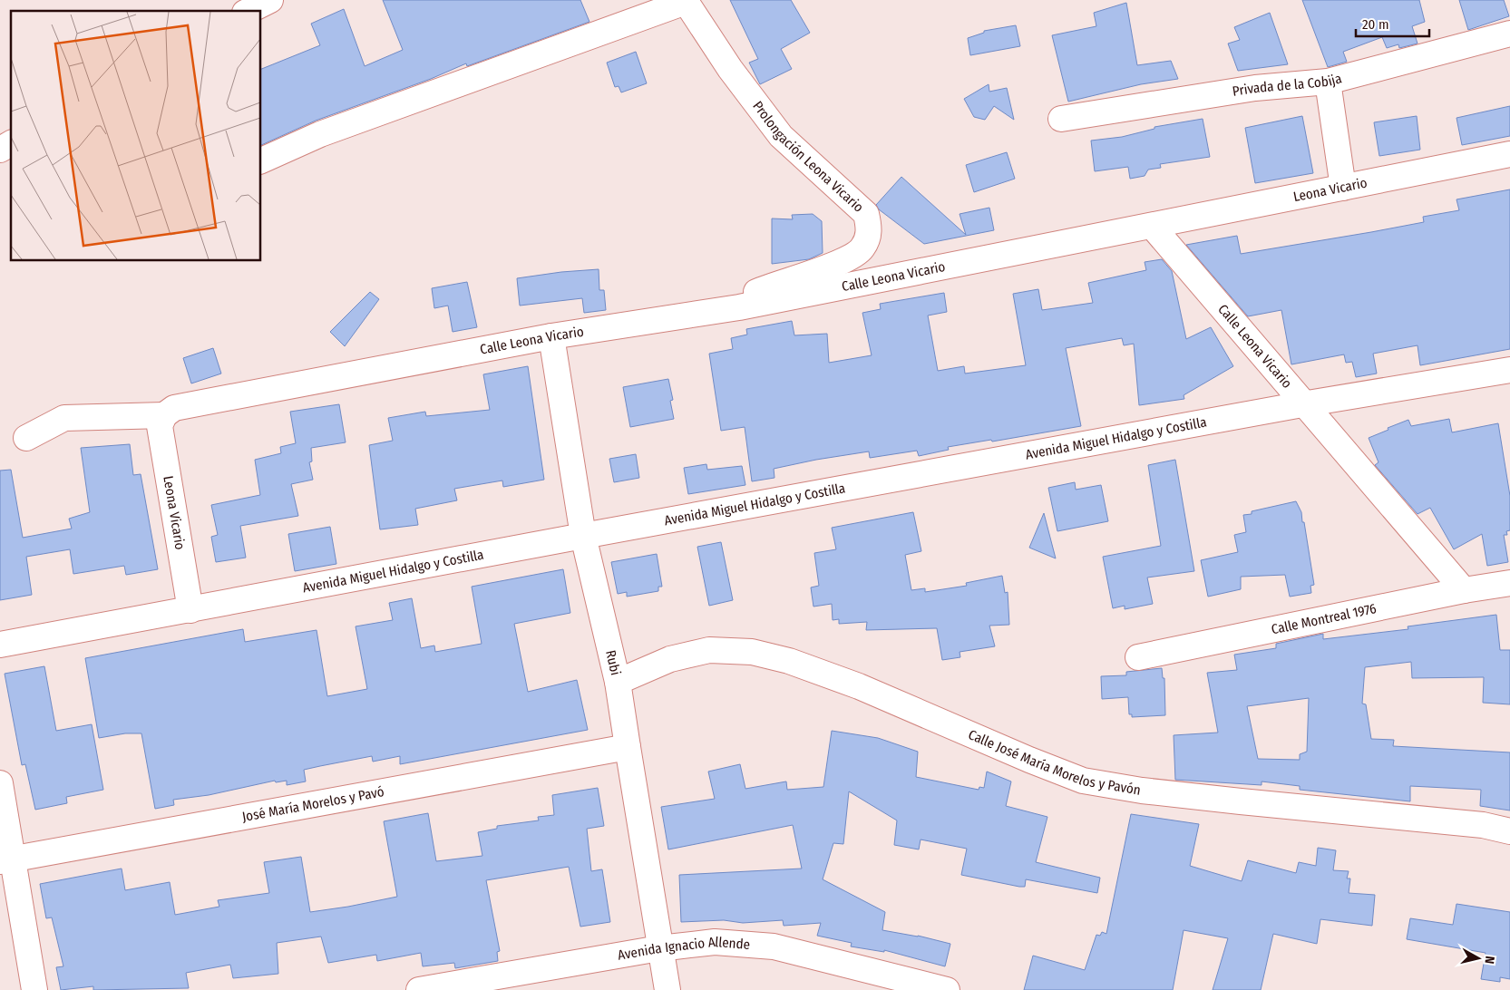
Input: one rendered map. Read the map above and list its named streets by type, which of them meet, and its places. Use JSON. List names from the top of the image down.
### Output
{
  "streets": {
    "street": [
      "Privada de la Cobija",
      "Prolongación Leona Vicario",
      "Leona Vicario",
      "Calle Leona Vicario",
      "Avenida Miguel Hidalgo y Costilla",
      "Calle Montreal 1976",
      "Rubi",
      "Calle José María Morelos y Pavón",
      "José María Morelos y Pavó",
      "Avenida Ignacio Allende"
    ]
  },
  "crossings": [
    ["Prolongación Leona Vicario", "Calle Leona Vicario"],
    ["Leona Vicario", "Calle Leona Vicario"],
    ["Leona Vicario", "Avenida Miguel Hidalgo y Costilla"],
    ["Calle Leona Vicario", "Avenida Miguel Hidalgo y Costilla"],
    ["Calle Leona Vicario", "Calle Montreal 1976"],
    ["Calle Leona Vicario", "Rubi"],
    ["Avenida Miguel Hidalgo y Costilla", "Rubi"],
    ["Rubi", "Calle José María Morelos y Pavón"],
    ["Rubi", "José María Morelos y Pavó"],
    ["Rubi", "Avenida Ignacio Allende"]
  ],
  "scale_bar": "20 m",
  "north": "right"
}
